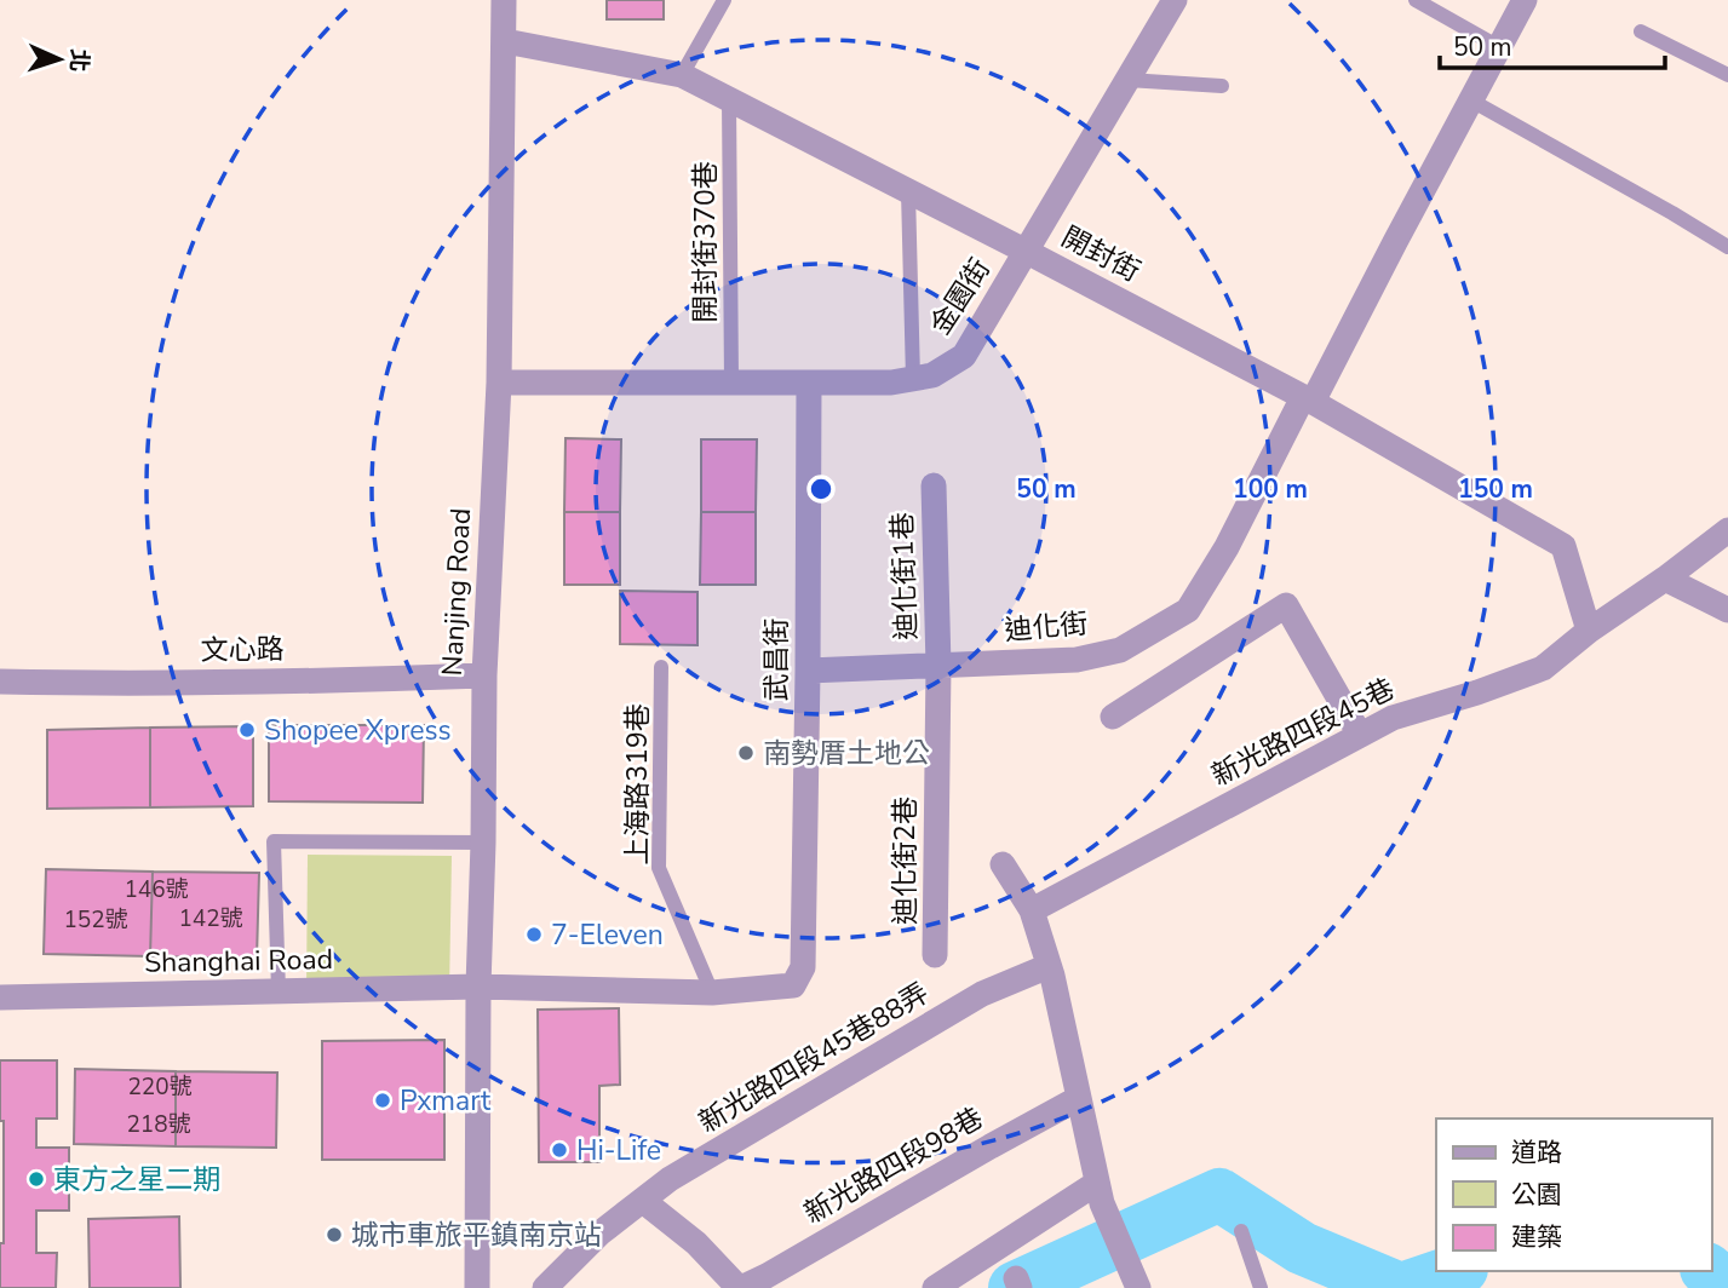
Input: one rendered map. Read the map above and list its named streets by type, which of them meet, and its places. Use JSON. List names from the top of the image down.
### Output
{
  "streets": {
    "street": [
      "開封街",
      "金園街",
      "迪化街1巷",
      "Nanjing Road",
      "迪化街",
      "文心路",
      "武昌街",
      "新光路四段45巷",
      "迪化街2巷",
      "Shanghai Road",
      "新光路四段45巷88弄",
      "新光路四段98巷"
    ],
    "lane": ["開封街370巷", "上海路319巷"]
  },
  "crossings": [
    ["開封街370巷", "開封街"],
    ["開封街370巷", "金園街"],
    ["開封街", "金園街"],
    ["開封街", "Nanjing Road"],
    ["開封街", "迪化街"],
    ["開封街", "新光路四段45巷"],
    ["金園街", "Nanjing Road"],
    ["金園街", "武昌街"],
    ["迪化街1巷", "迪化街"],
    ["迪化街1巷", "迪化街2巷"],
    ["Nanjing Road", "文心路"],
    ["Nanjing Road", "Shanghai Road"],
    ["迪化街", "武昌街"],
    ["迪化街", "迪化街2巷"],
    ["武昌街", "Shanghai Road"],
    ["上海路319巷", "Shanghai Road"],
    ["新光路四段45巷88弄", "新光路四段98巷"]
  ],
  "places": [
    "Shopee Xpress",
    "南勢厝土地公",
    "7-Eleven",
    "Pxmart",
    "Hi-Life",
    "東方之星二期",
    "城市車旅平鎮南京站"
  ],
  "house_numbers": [
    "146號",
    "142號",
    "152號",
    "220號",
    "218號"
  ],
  "legend": ["道路", "公園", "建築"],
  "scale_bar": "50 m",
  "north": "right",
  "rings": ["50 m", "100 m", "150 m"]
}
